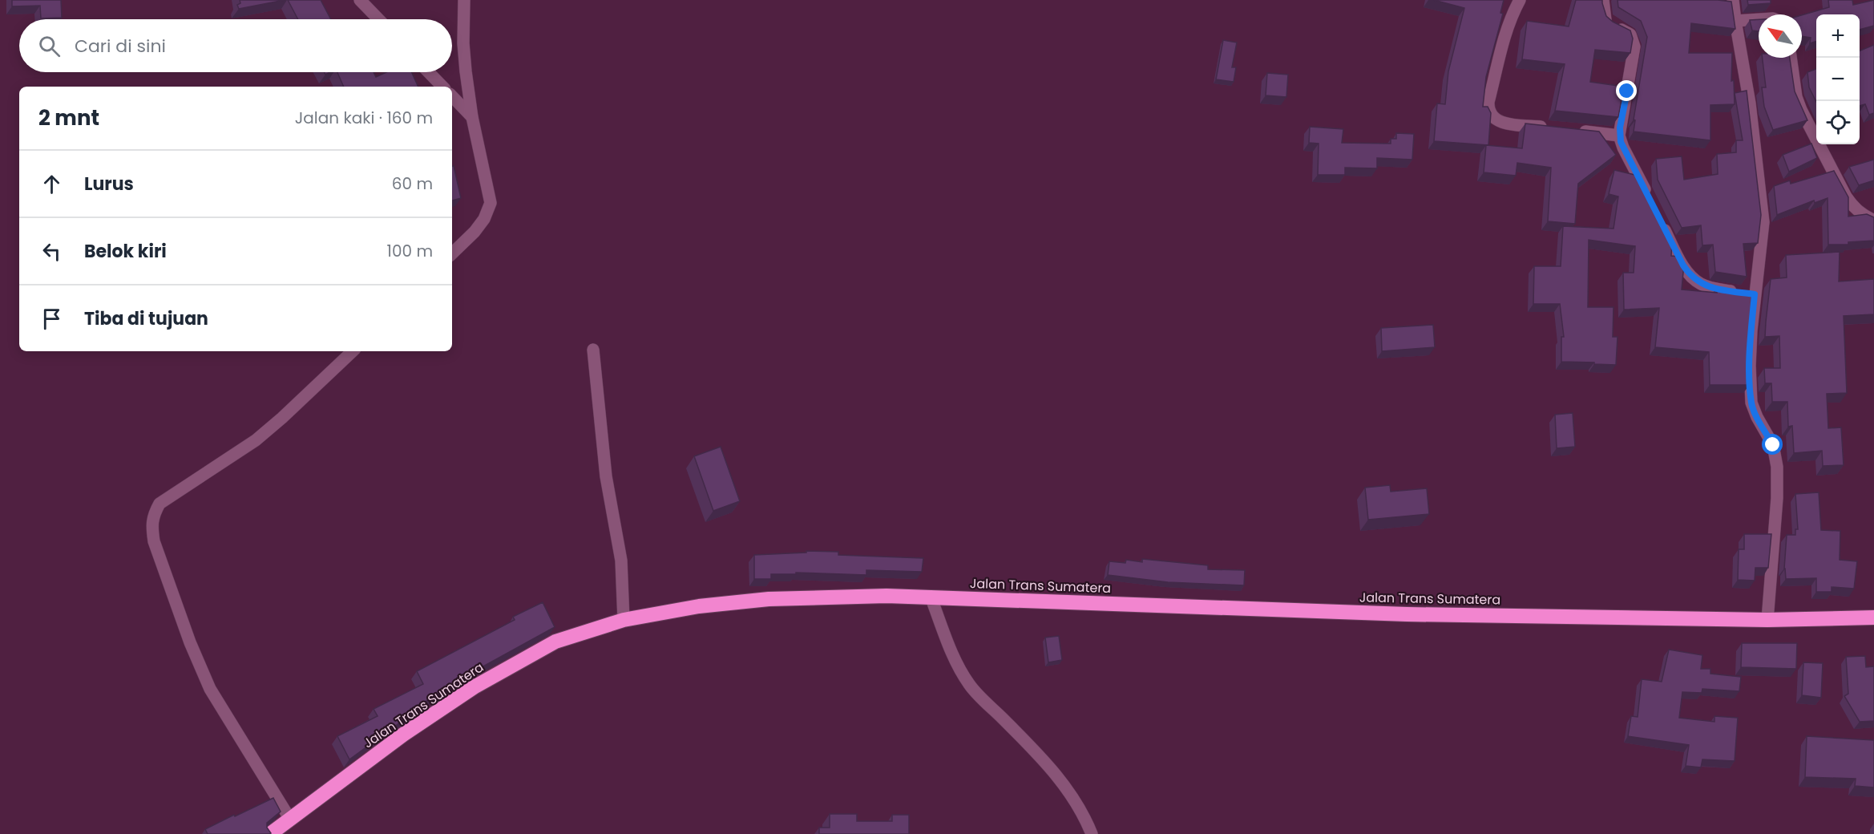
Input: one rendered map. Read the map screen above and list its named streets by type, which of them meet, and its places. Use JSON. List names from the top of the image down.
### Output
{
  "streets": {
    "highway": ["Jalan Trans Sumatera"]
  },
  "north": "top left",
  "page": {
    "map_buttons": ["+", "−"],
    "search": "Cari di sini",
    "heading": ["2 mnt", "Jalan kaki · 160 m"],
    "list": [
      ["Lurus", "60 m"],
      ["Belok kiri", "100 m"],
      "Tiba di tujuan"
    ]
  }
}
